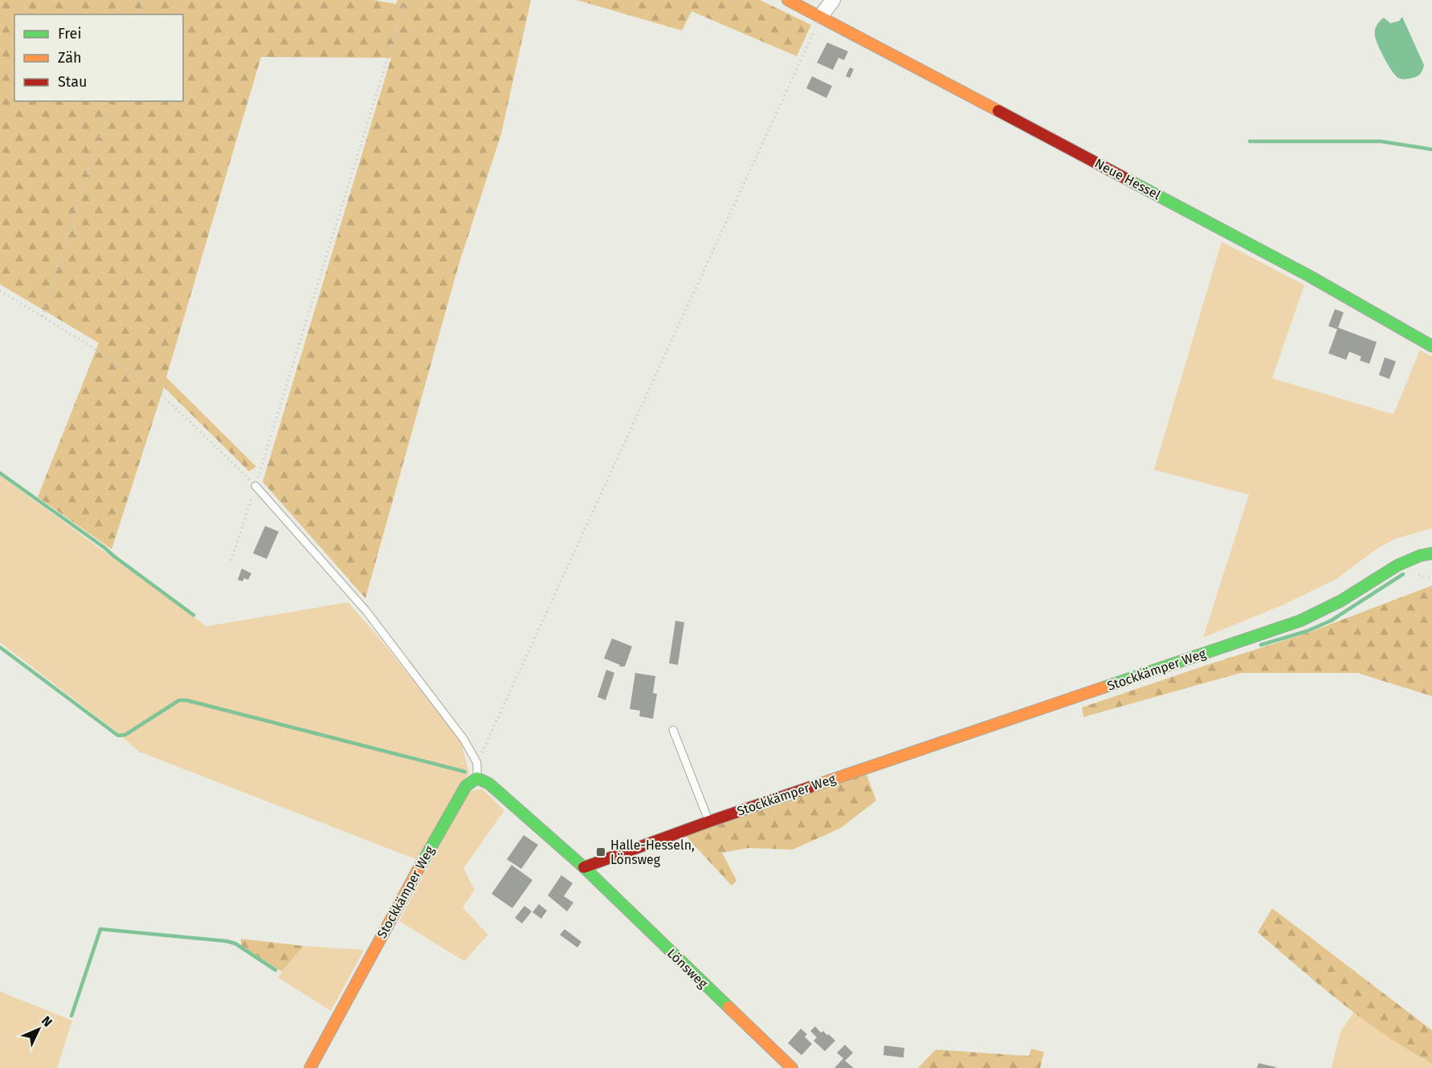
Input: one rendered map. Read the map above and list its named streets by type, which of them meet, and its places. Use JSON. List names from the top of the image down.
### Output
{
  "streets": {
    "street": ["Neue Hessel", "Stockkämper Weg", "Lönsweg"]
  },
  "crossings": [
    ["Stockkämper Weg", "Lönsweg"]
  ],
  "places": {
    "transit": ["Halle-Hesseln, Lönsweg"]
  },
  "legend": ["Frei", "Zäh", "Stau"],
  "north": "top right"
}
